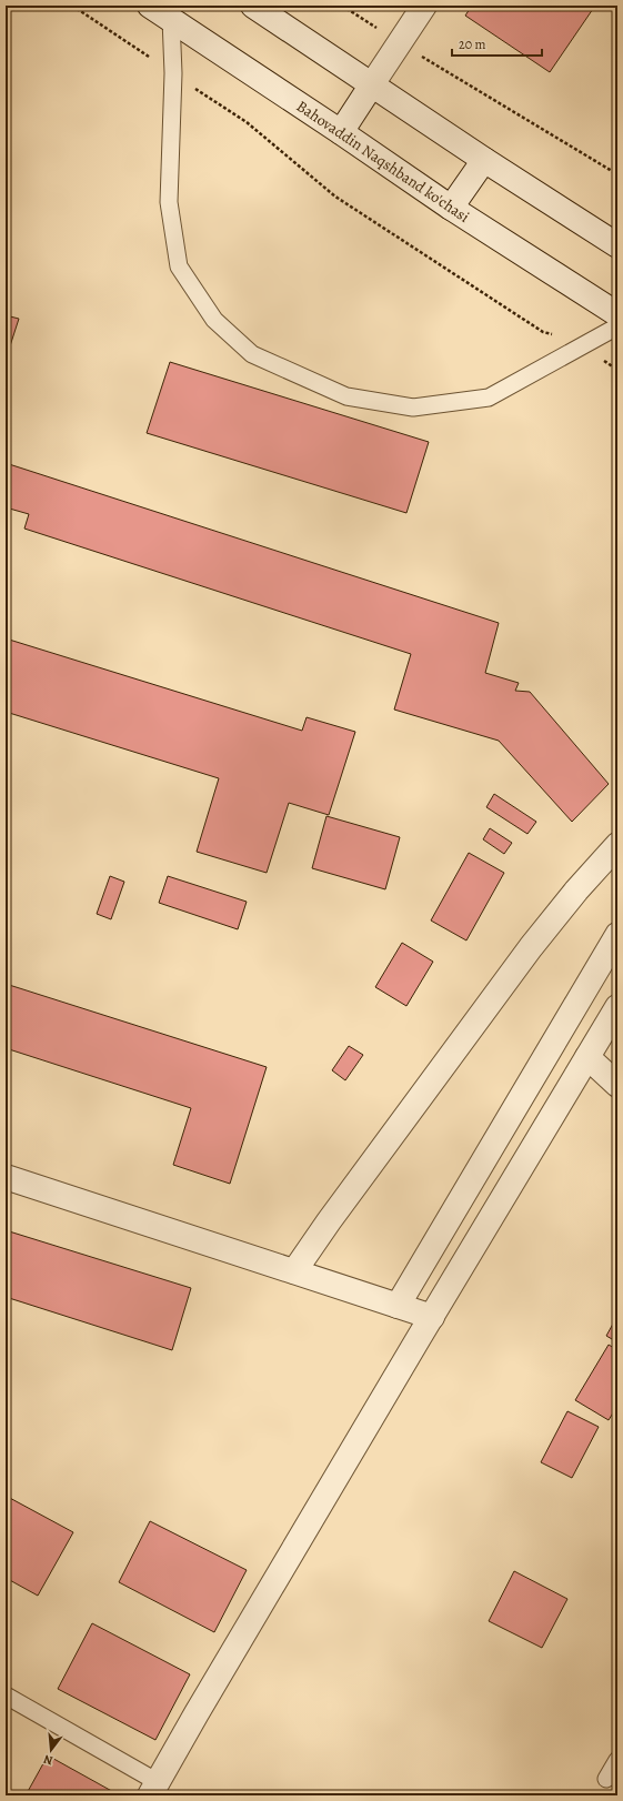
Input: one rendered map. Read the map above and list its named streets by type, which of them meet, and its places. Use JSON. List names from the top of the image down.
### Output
{
  "streets": {
    "street": ["Bahovaddin Naqshband ko'chasi"]
  },
  "scale_bar": "20 m",
  "north": "bottom"
}
